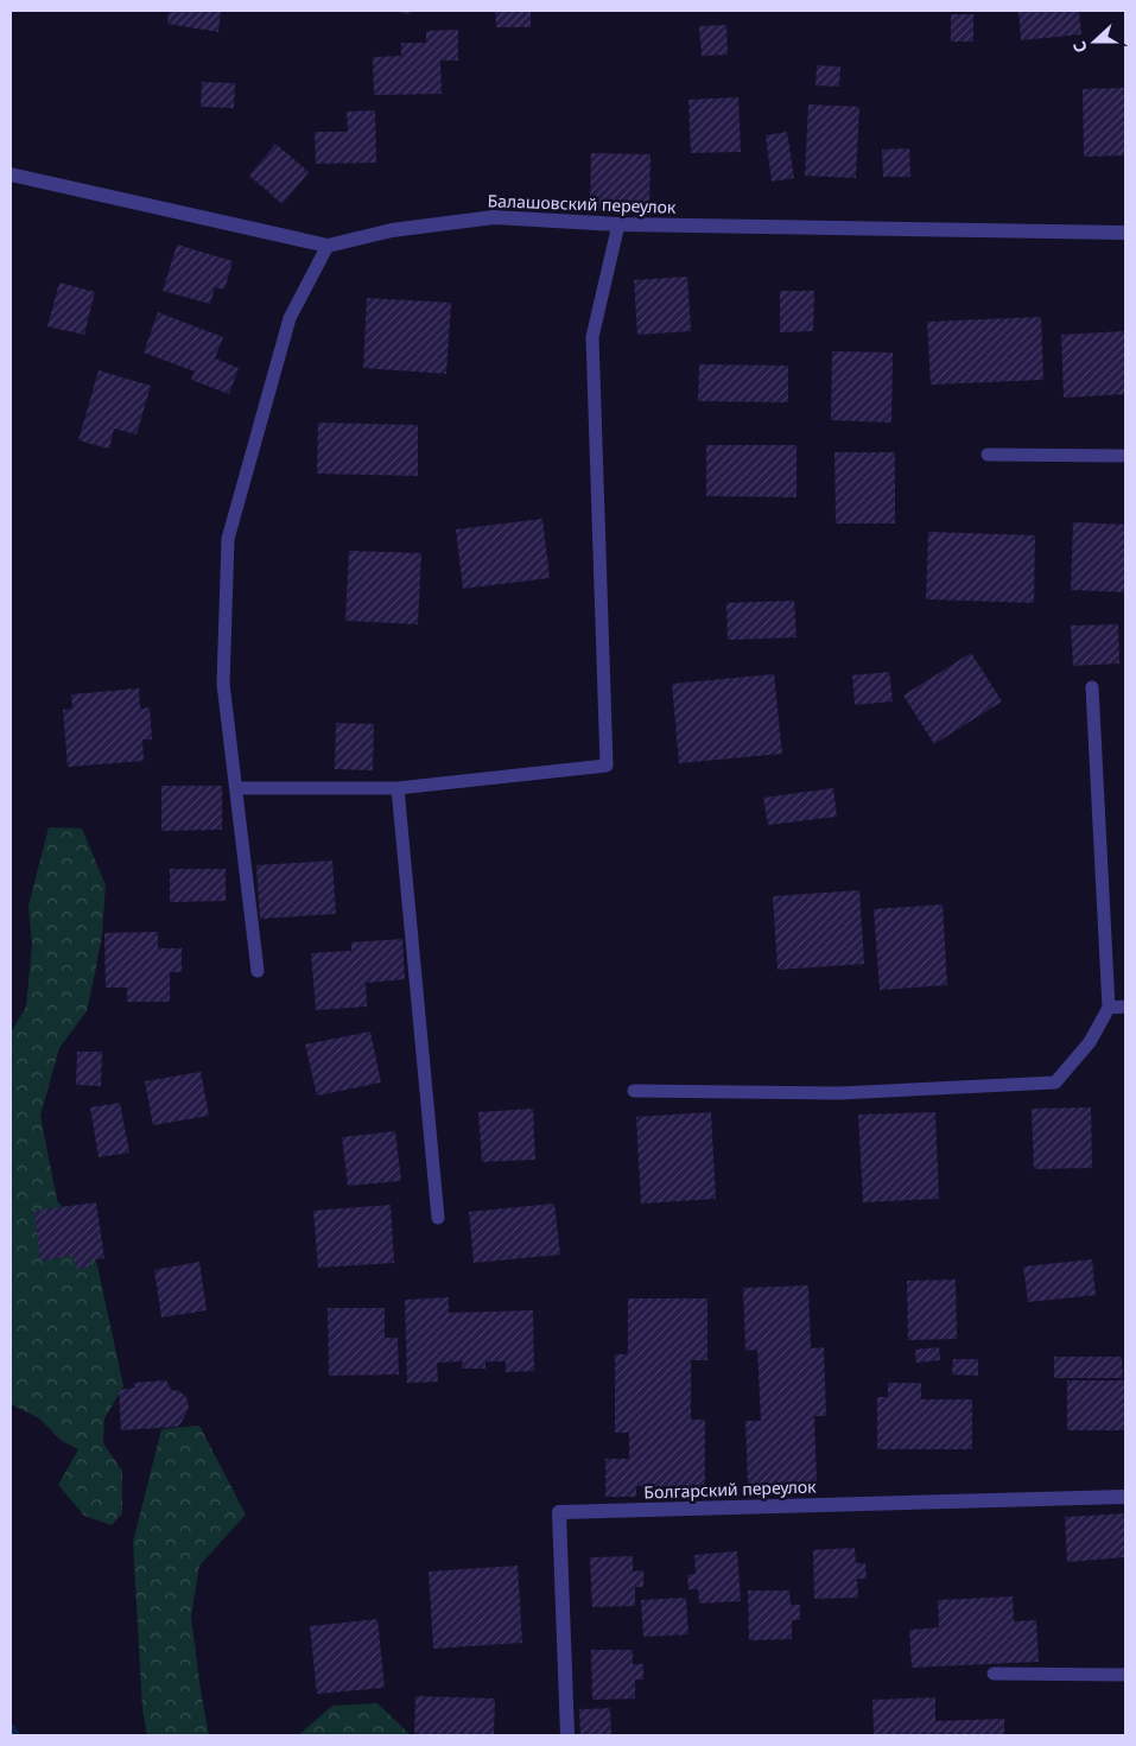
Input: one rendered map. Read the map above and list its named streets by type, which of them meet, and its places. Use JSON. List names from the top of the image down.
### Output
{
  "streets": {
    "street": ["Балашовский переулок", "Болгарский переулок"]
  },
  "north": "left"
}
